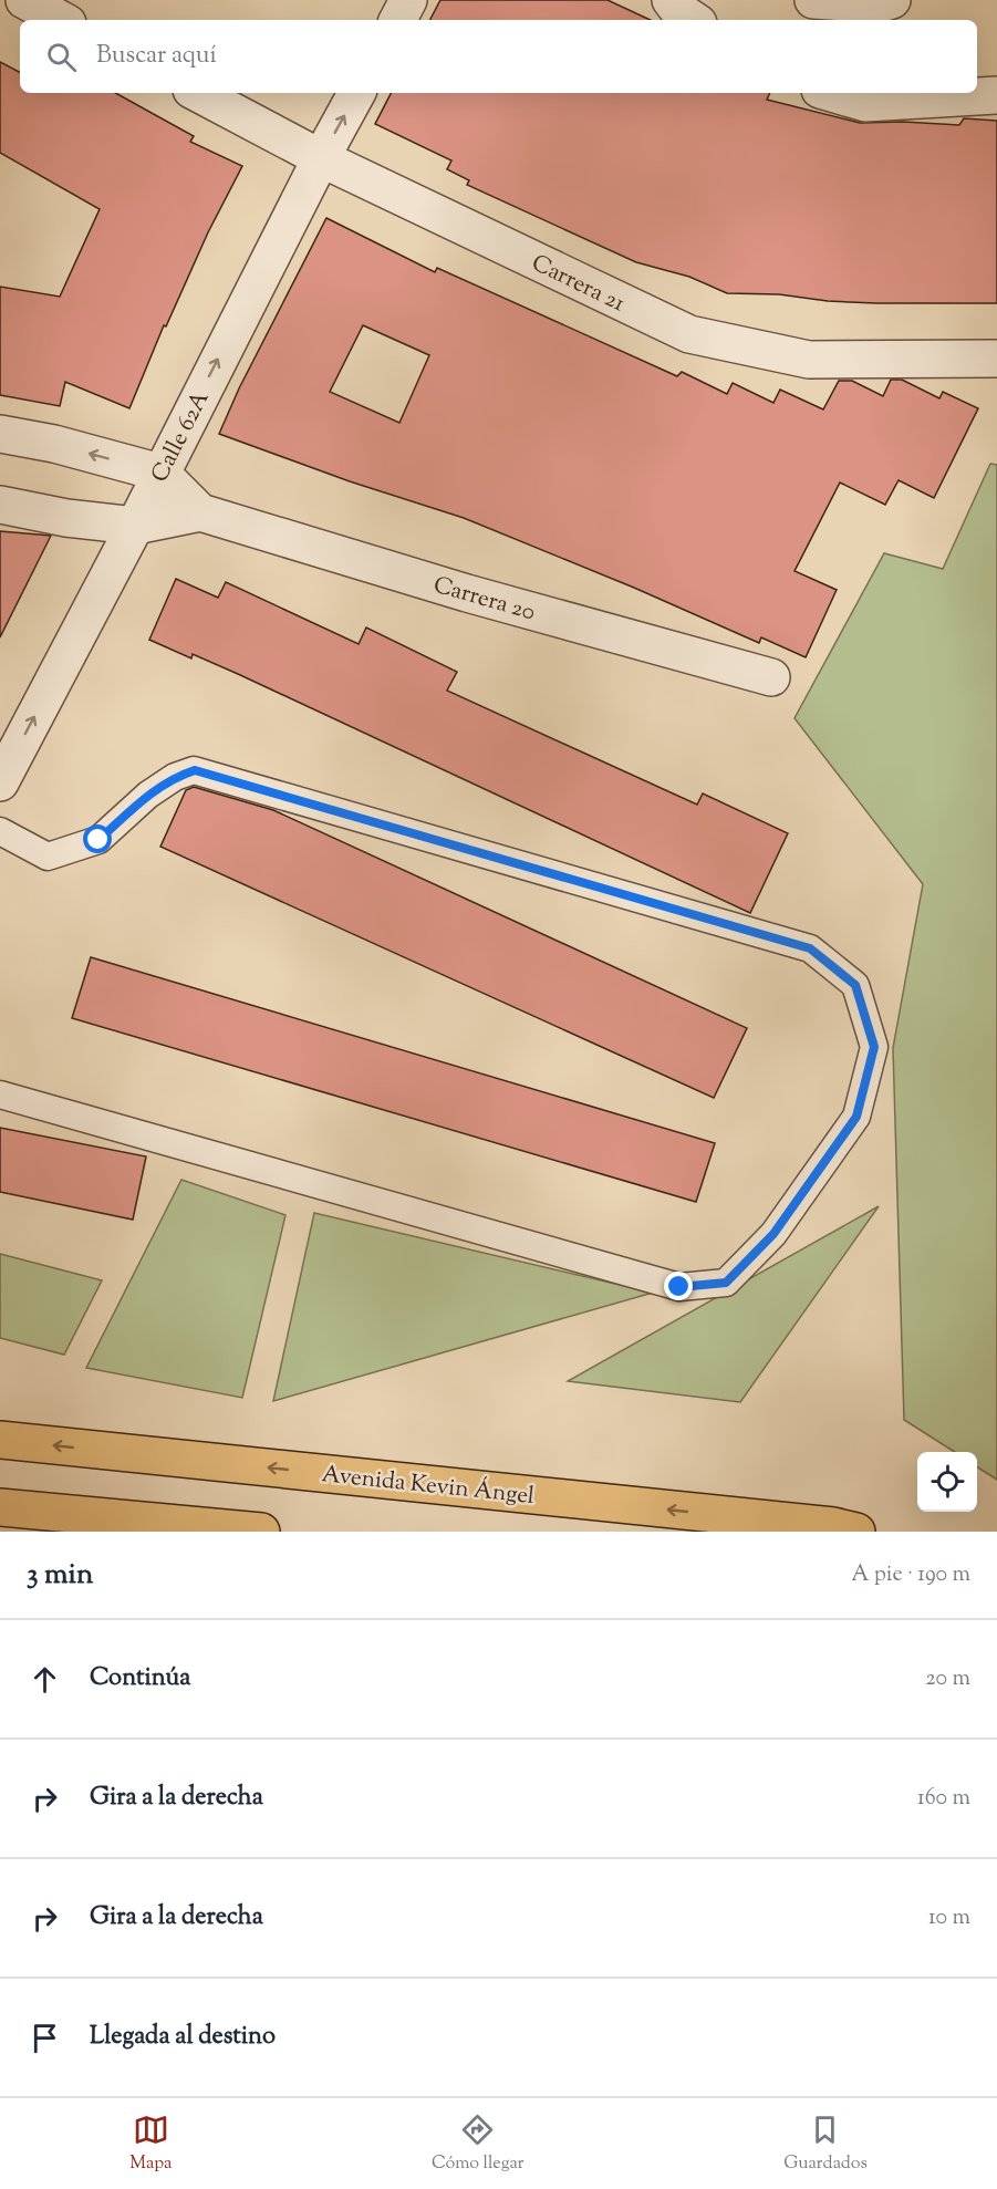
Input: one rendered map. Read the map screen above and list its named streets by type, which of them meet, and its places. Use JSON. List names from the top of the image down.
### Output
{
  "streets": {
    "main road": ["Avenida Kevin Ángel"],
    "street": ["Carrera 21", "Calle 62A", "Carrera 20"]
  },
  "crossings": [
    ["Carrera 21", "Calle 62A"],
    ["Calle 62A", "Carrera 20"]
  ],
  "one_way": ["Calle 62A"],
  "page": {
    "search": "Buscar aquí",
    "heading": ["3 min", "A pie · 190 m"],
    "list": [
      ["Continúa", "20 m"],
      ["Gira a la derecha", "160 m"],
      ["Gira a la derecha", "10 m"],
      "Llegada al destino"
    ],
    "nav": ["Mapa", "Cómo llegar", "Guardados"]
  }
}
